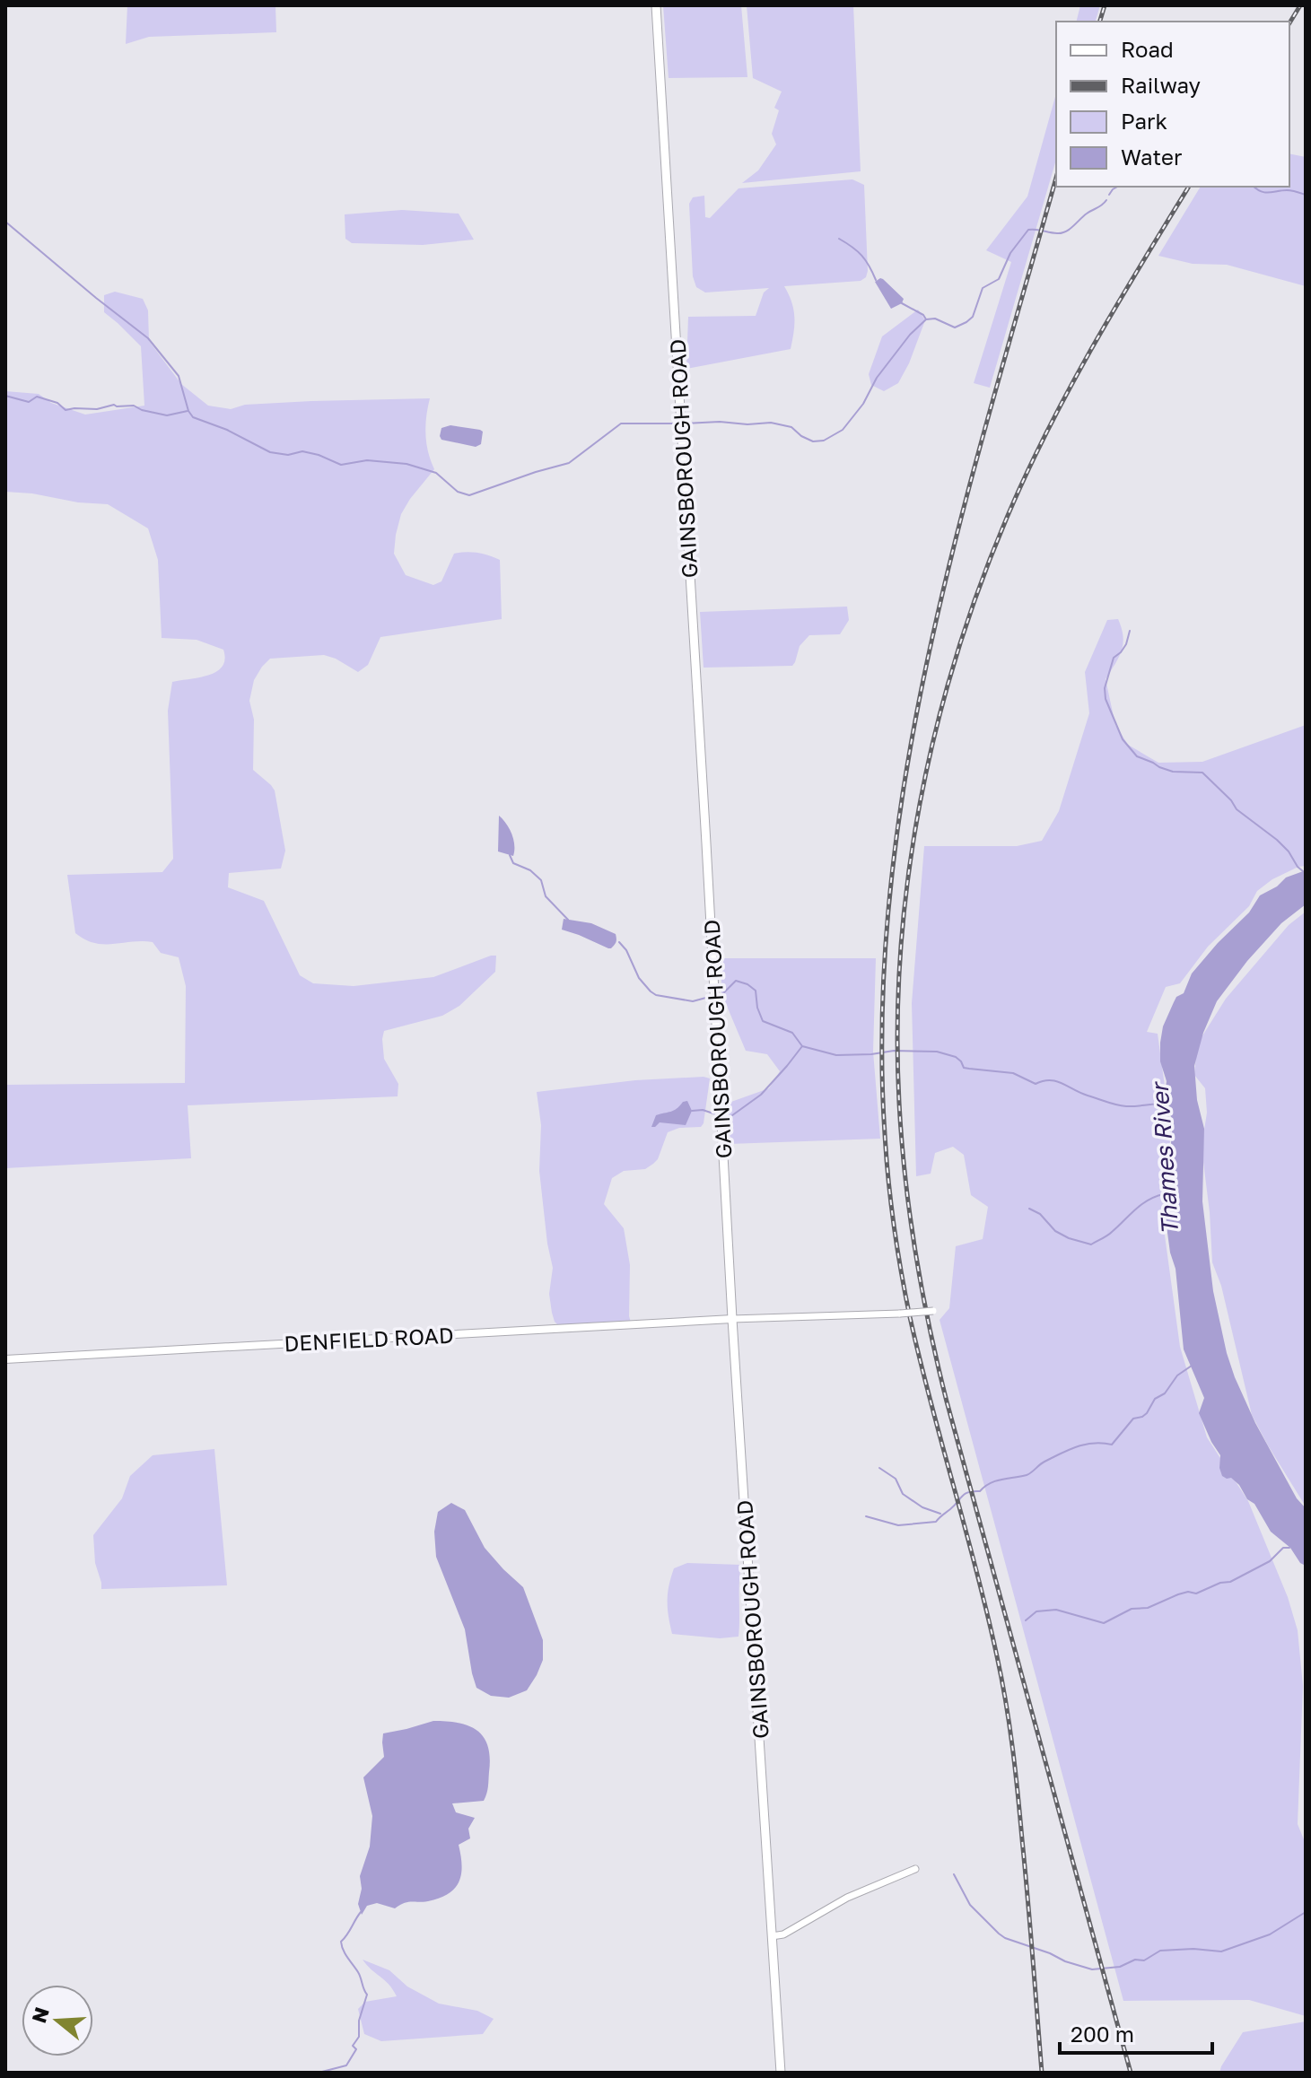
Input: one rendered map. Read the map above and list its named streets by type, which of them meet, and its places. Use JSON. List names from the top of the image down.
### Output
{
  "streets": {
    "main road": ["GAINSBOROUGH ROAD"],
    "street": ["DENFIELD ROAD"]
  },
  "crossings": [
    ["GAINSBOROUGH ROAD", "DENFIELD ROAD"]
  ],
  "water": ["Thames River"],
  "legend": [
    "Road",
    "Railway",
    "Park",
    "Water"
  ],
  "scale_bar": "200 m",
  "north": "left"
}
